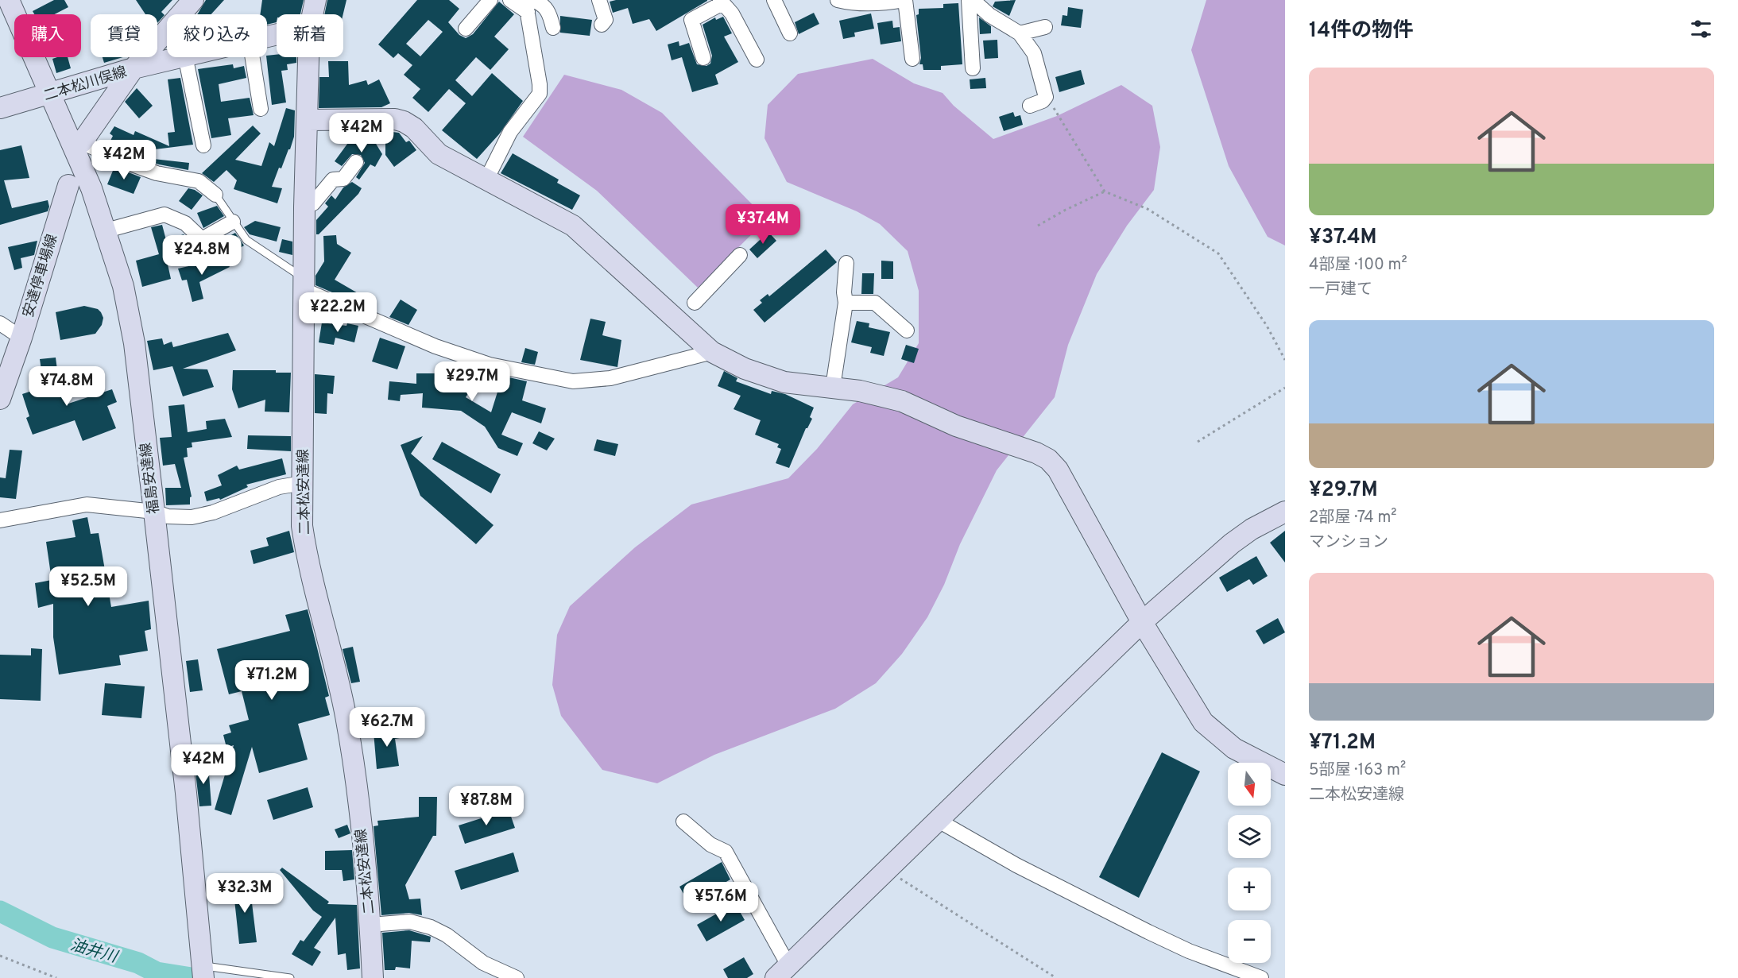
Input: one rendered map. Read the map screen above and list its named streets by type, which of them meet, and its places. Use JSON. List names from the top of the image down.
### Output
{
  "streets": {
    "main road": [
      "二本松川俣線",
      "安達停車場線",
      "福島安達線",
      "二本松安達線"
    ]
  },
  "crossings": [
    ["二本松川俣線", "安達停車場線"],
    ["二本松川俣線", "福島安達線"],
    ["安達停車場線", "福島安達線"]
  ],
  "water": ["油井川"],
  "north": "bottom",
  "page": {
    "heading": "14件の物件",
    "chip": [
      "購入",
      "賃貸",
      "絞り込み",
      "新着"
    ],
    "list": [
      {
        "name": "¥37.4M",
        "note": "4部屋 · 100 m² · 一戸建て"
      },
      {
        "name": "¥29.7M",
        "note": "2部屋 · 74 m² · マンション"
      },
      {
        "name": "¥71.2M",
        "note": "5部屋 · 163 m² · 二本松安達線"
      }
    ],
    "price": [
      "¥42M",
      "¥42M",
      "¥37.4M",
      "¥24.8M",
      "¥22.2M",
      "¥29.7M",
      "¥74.8M",
      "¥52.5M",
      "¥71.2M",
      "¥62.7M",
      "¥42M",
      "¥87.8M",
      "¥32.3M",
      "¥57.6M"
    ],
    "map_buttons": ["+", "−"]
  }
}
